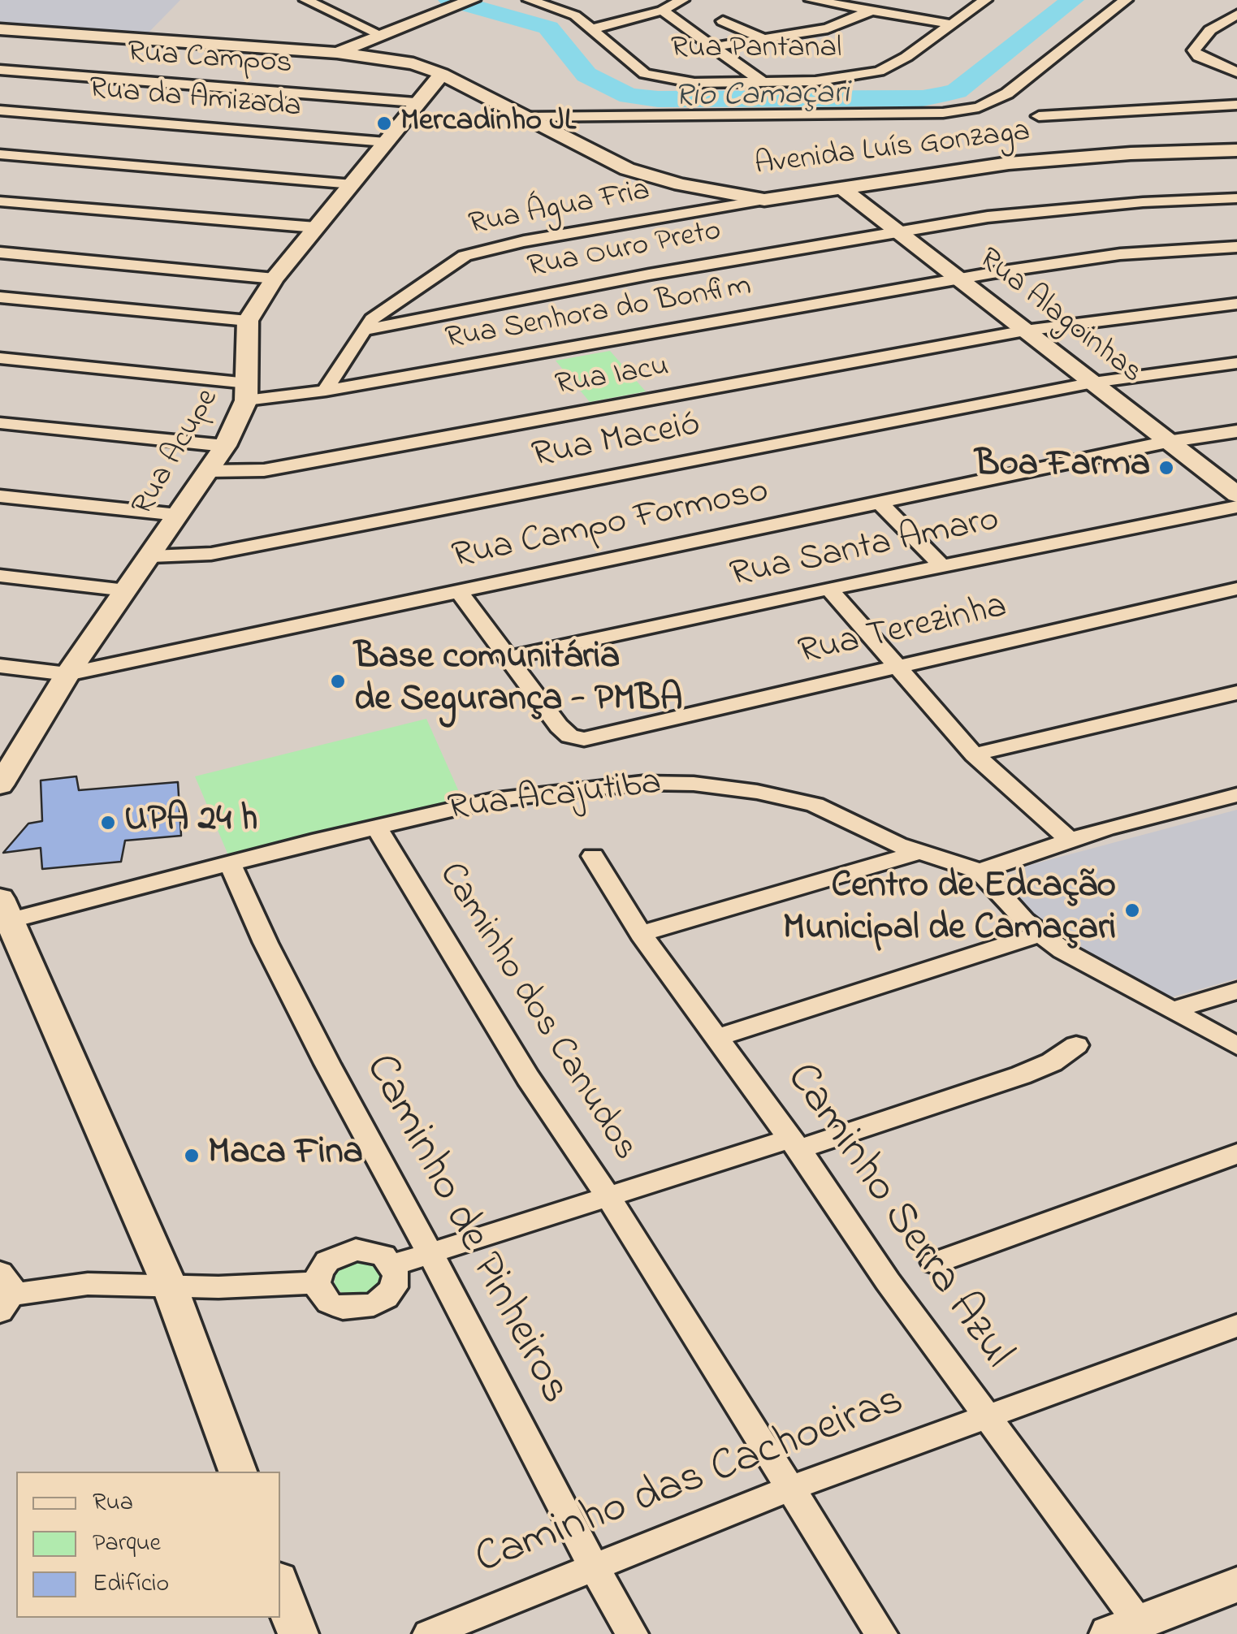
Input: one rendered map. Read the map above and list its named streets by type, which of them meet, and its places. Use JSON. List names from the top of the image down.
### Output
{
  "streets": {
    "street": [
      "Rua Pantanal",
      "Rua Campos",
      "Rua da Amizada",
      "Avenida Luís Gonzaga",
      "Rua Água Fria",
      "Rua Ouro Preto",
      "Rua Senhora do Bonfim",
      "Rua Alagoinhas",
      "Rua Iacu",
      "Rua Maceió",
      "Rua Acupe",
      "Rua Campo Formoso",
      "Rua Santa Amaro",
      "Rua Terezinha",
      "Rua Acajutiba",
      "Caminho dos Canudos",
      "Caminho Serra Azul",
      "Caminho de Pinheiros",
      "Caminho das Cachoeiras"
    ]
  },
  "crossings": [
    ["Avenida Luís Gonzaga", "Rua Água Fria"],
    ["Avenida Luís Gonzaga", "Rua Alagoinhas"],
    ["Rua Água Fria", "Rua Ouro Preto"],
    ["Rua Água Fria", "Rua Senhora do Bonfim"],
    ["Rua Ouro Preto", "Rua Alagoinhas"],
    ["Rua Senhora do Bonfim", "Rua Alagoinhas"],
    ["Rua Senhora do Bonfim", "Rua Acupe"],
    ["Rua Alagoinhas", "Rua Iacu"],
    ["Rua Alagoinhas", "Rua Maceió"],
    ["Rua Alagoinhas", "Rua Campo Formoso"],
    ["Rua Iacu", "Rua Acupe"],
    ["Rua Maceió", "Rua Acupe"],
    ["Rua Acupe", "Rua Campo Formoso"],
    ["Rua Santa Amaro", "Rua Terezinha"],
    ["Rua Acajutiba", "Caminho dos Canudos"],
    ["Rua Acajutiba", "Caminho de Pinheiros"],
    ["Caminho dos Canudos", "Caminho das Cachoeiras"],
    ["Caminho Serra Azul", "Caminho das Cachoeiras"],
    ["Caminho de Pinheiros", "Caminho das Cachoeiras"]
  ],
  "water": ["Rio Camaçari"],
  "places": [
    "Mercadinho JL",
    "Boa Farma",
    "Base comunitária de Segurança - PMBA",
    "UPA 24 h",
    "Centro de Edcação Municipal de Camaçari",
    "Maca Fina"
  ],
  "legend": ["Rua", "Parque", "Edifício"]
}
